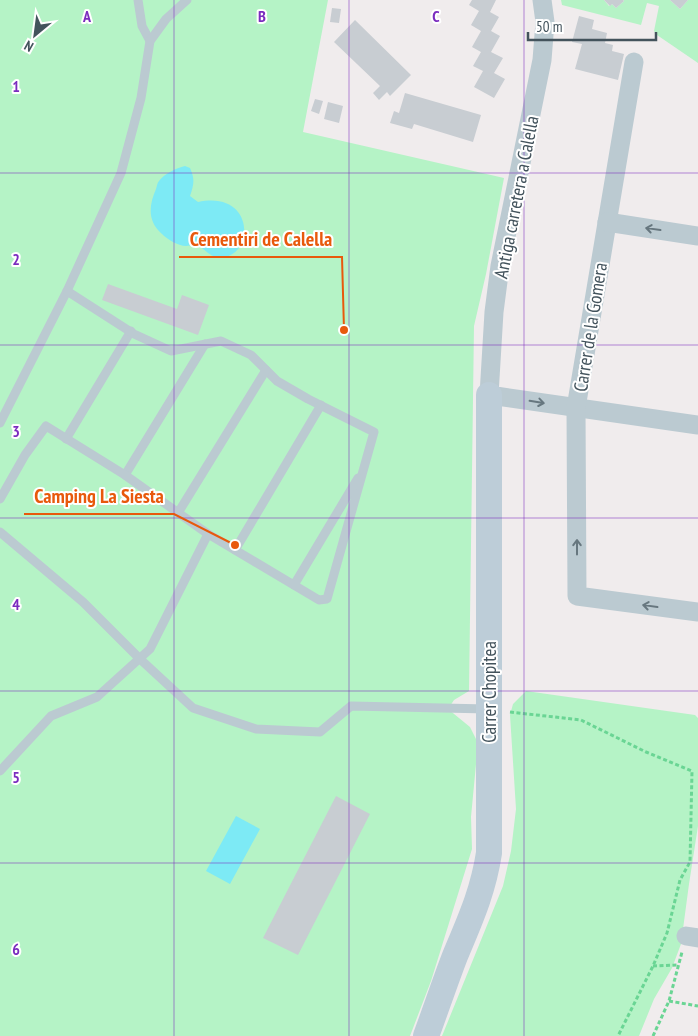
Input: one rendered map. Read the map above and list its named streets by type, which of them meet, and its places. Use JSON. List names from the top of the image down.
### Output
{
  "streets": {
    "street": ["Antiga carretera a Calella", "Carrer de la Gomera", "Carrer Chopitea"]
  },
  "crossings": [
    ["Antiga carretera a Calella", "Carrer Chopitea"]
  ],
  "places": ["Cementiri de Calella", "Camping La Siesta"],
  "scale_bar": "50 m",
  "north": "bottom left",
  "grid": {
    "columns": ["A", "B", "C"],
    "rows": [
      "1",
      "2",
      "3",
      "4",
      "5",
      "6"
    ]
  }
}
